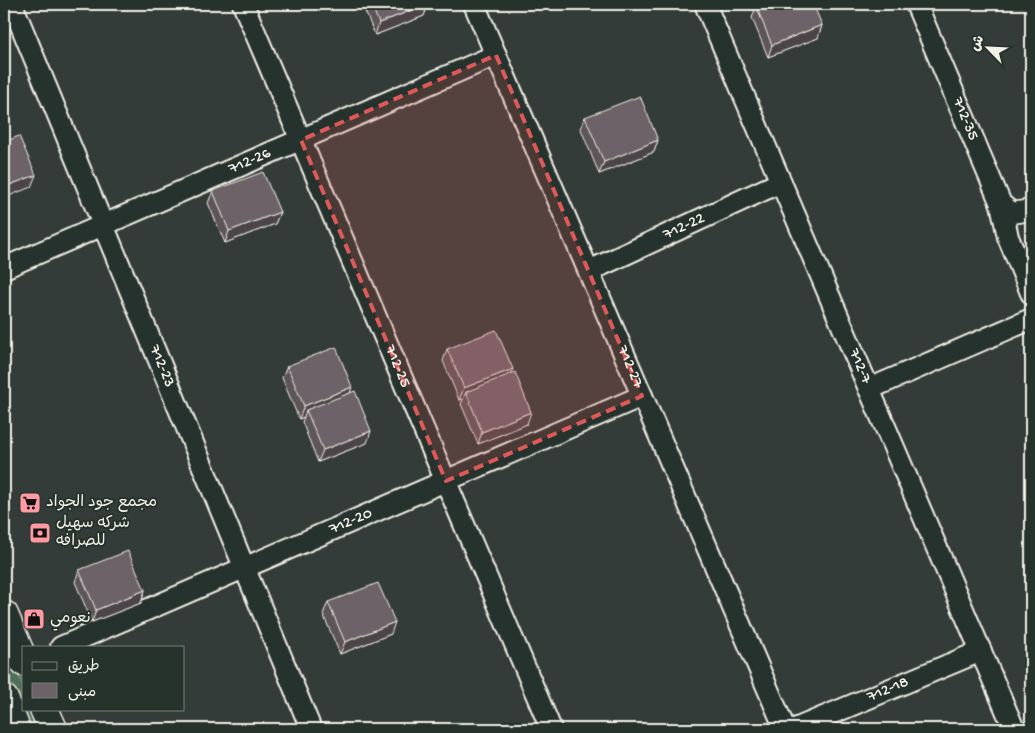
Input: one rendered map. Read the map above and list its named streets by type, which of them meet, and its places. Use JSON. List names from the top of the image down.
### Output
{
  "streets": {
    "street": [
      "712-35",
      "712-26",
      "712-22",
      "712-23",
      "712-25",
      "712-27",
      "712-7",
      "712-20",
      "712-18"
    ]
  },
  "crossings": [
    ["712-26", "712-23"],
    ["712-26", "712-25"],
    ["712-26", "712-27"],
    ["712-22", "712-27"],
    ["712-22", "712-7"],
    ["712-23", "712-20"],
    ["712-25", "712-20"],
    ["712-27", "712-20"],
    ["712-7", "712-18"]
  ],
  "places": {
    "supermarket": ["مجمع جود الجواد"],
    "bank": ["شركه سهيل للصرافه"],
    "shop": ["نعومي"]
  },
  "legend": ["طريق", "مبنى"],
  "north": "top left"
}
